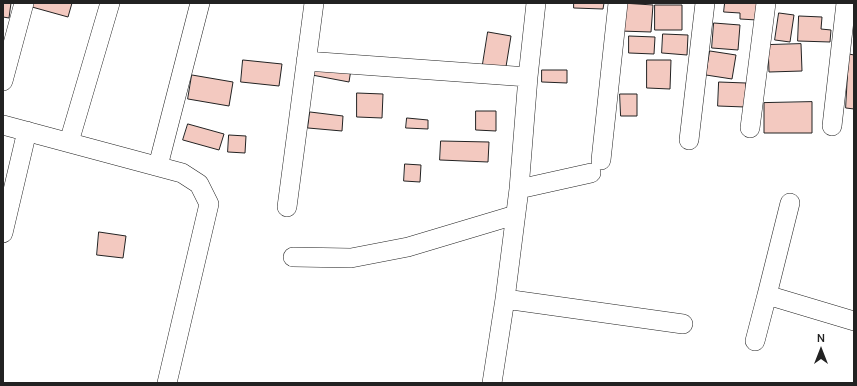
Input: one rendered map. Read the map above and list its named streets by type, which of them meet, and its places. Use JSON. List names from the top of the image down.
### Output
{
  "north": "top"
}
